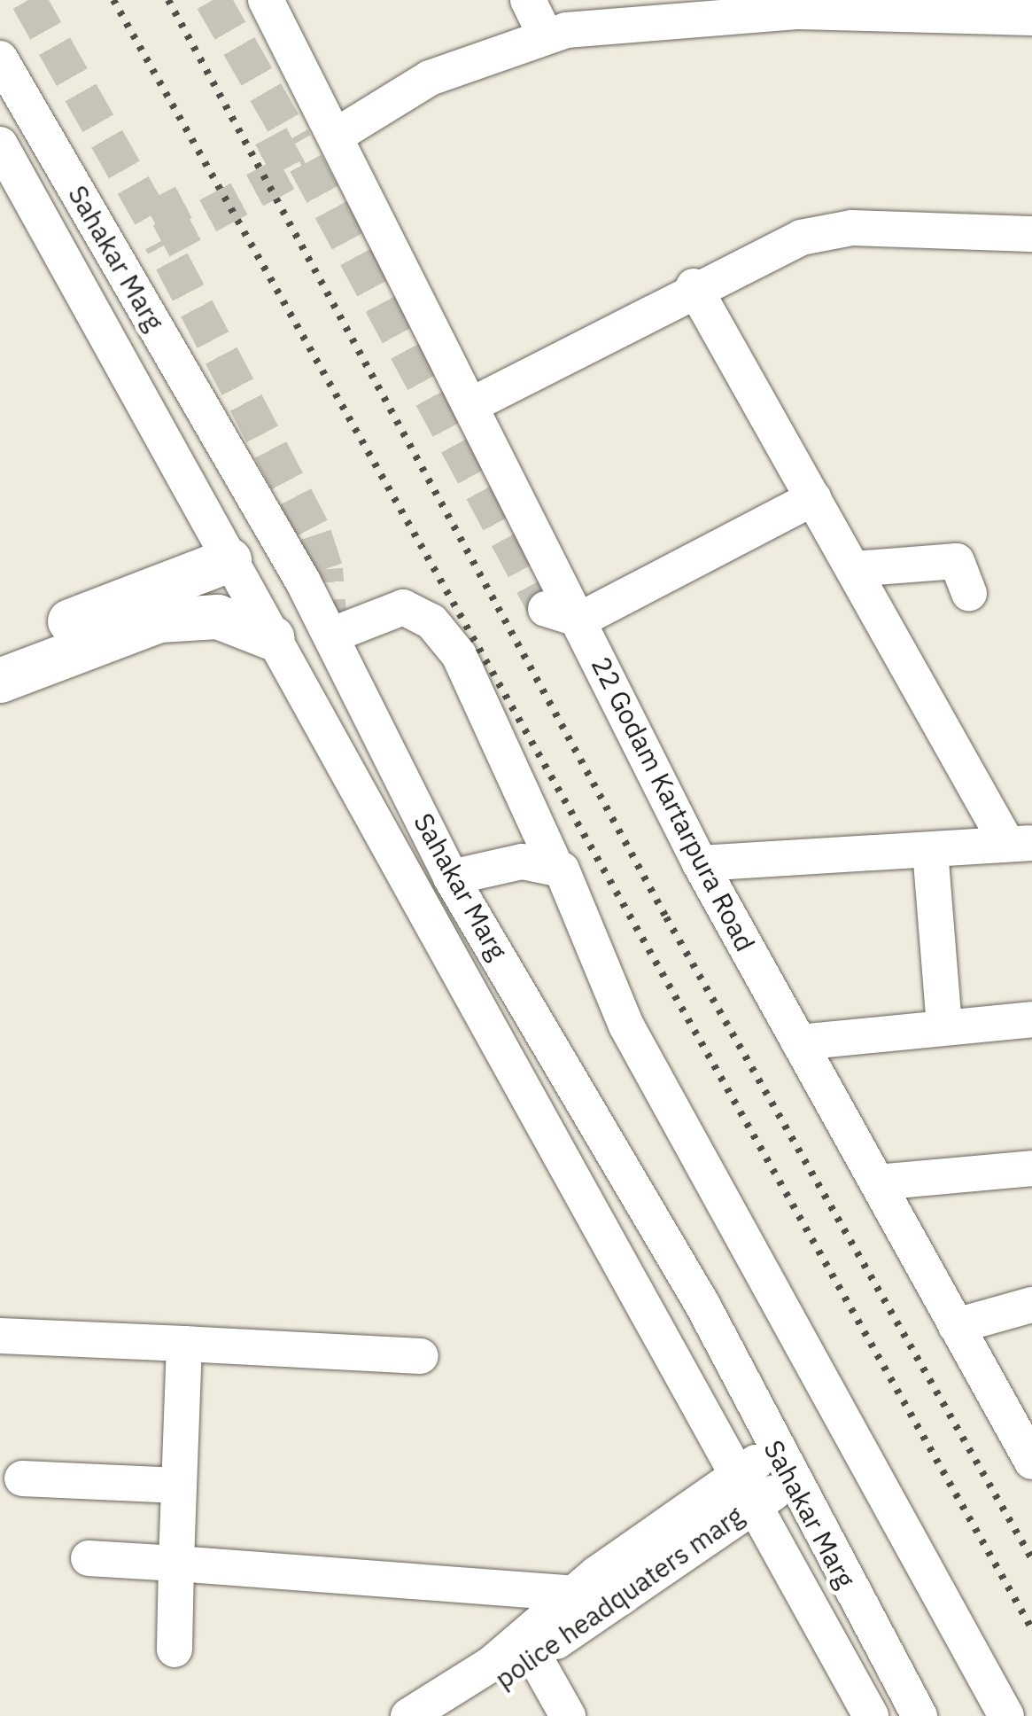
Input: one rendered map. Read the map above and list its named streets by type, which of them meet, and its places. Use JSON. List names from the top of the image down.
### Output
{
  "streets": {
    "street": ["Sahakar Marg", "22 Godam Kartarpura Road", "police headquaters marg"]
  },
  "crossings": [
    ["Sahakar Marg", "police headquaters marg"]
  ]
}
